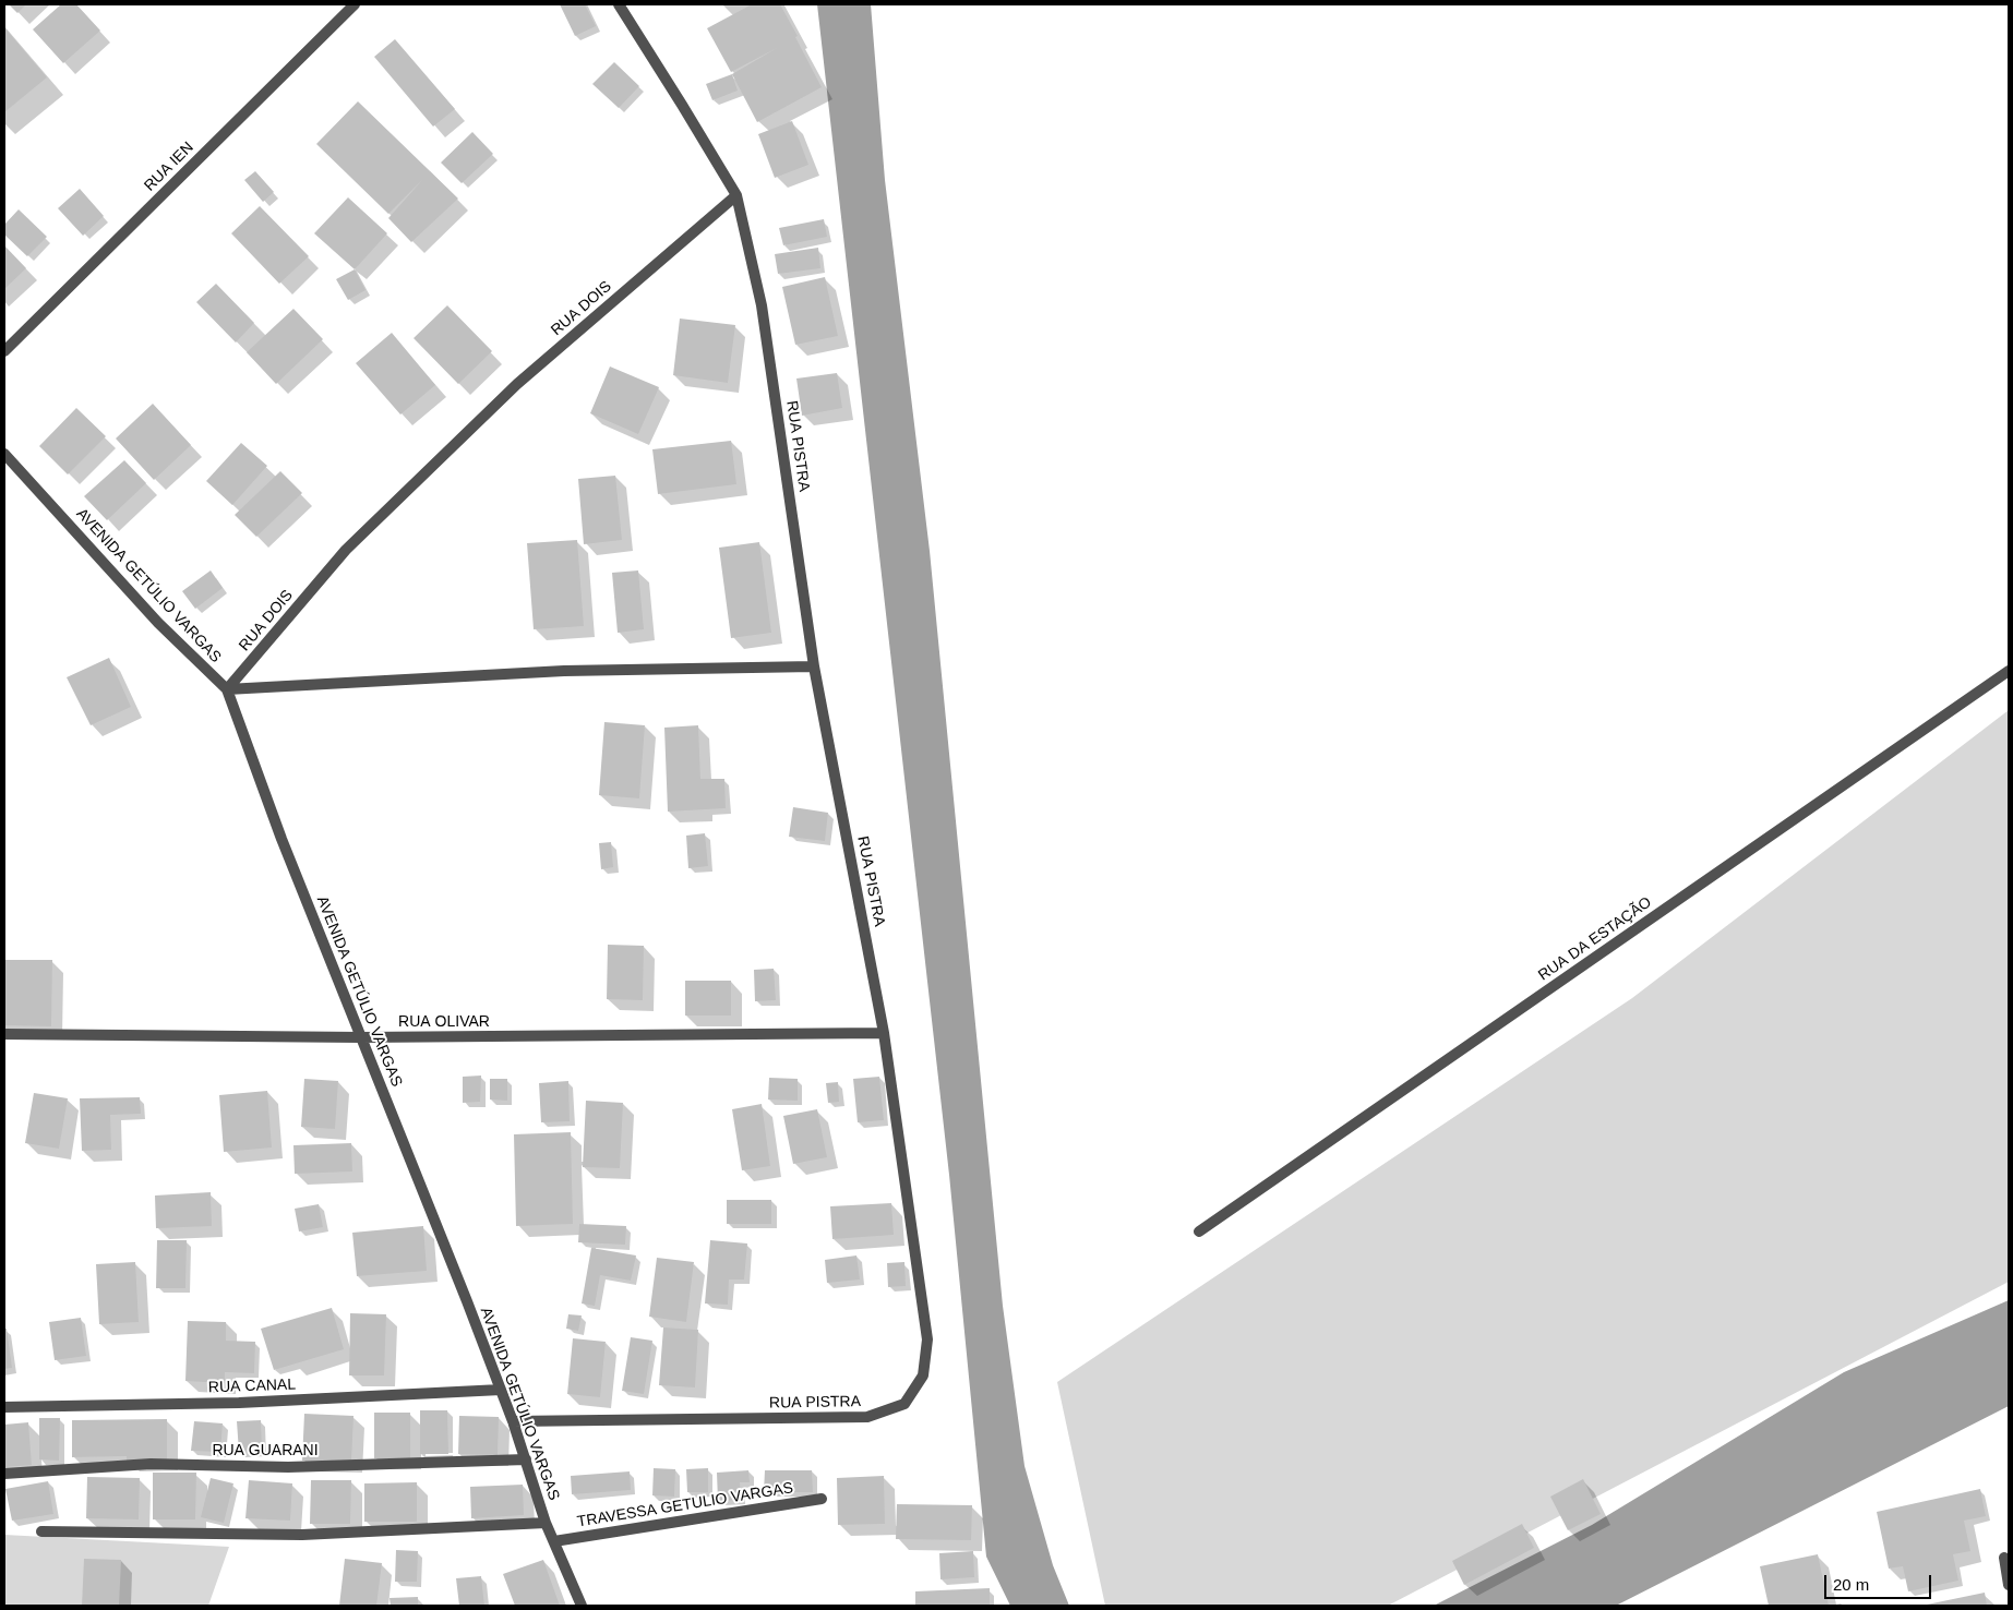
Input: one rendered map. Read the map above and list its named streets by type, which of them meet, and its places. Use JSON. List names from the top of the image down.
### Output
{
  "streets": {
    "street": [
      "RUA IEN",
      "RUA DOIS",
      "RUA PISTRA",
      "AVENIDA GETÚLIO VARGAS",
      "RUA DA ESTAÇÃO",
      "RUA OLIVAR",
      "RUA CANAL",
      "RUA GUARANI",
      "TRAVESSA GETULIO VARGAS"
    ]
  },
  "crossings": [
    ["RUA DOIS", "RUA PISTRA"],
    ["RUA DOIS", "AVENIDA GETÚLIO VARGAS"],
    ["RUA PISTRA", "AVENIDA GETÚLIO VARGAS"],
    ["RUA PISTRA", "RUA OLIVAR"],
    ["AVENIDA GETÚLIO VARGAS", "RUA OLIVAR"],
    ["AVENIDA GETÚLIO VARGAS", "RUA CANAL"],
    ["AVENIDA GETÚLIO VARGAS", "RUA GUARANI"],
    ["AVENIDA GETÚLIO VARGAS", "TRAVESSA GETULIO VARGAS"]
  ],
  "scale_bar": "20 m"
}
